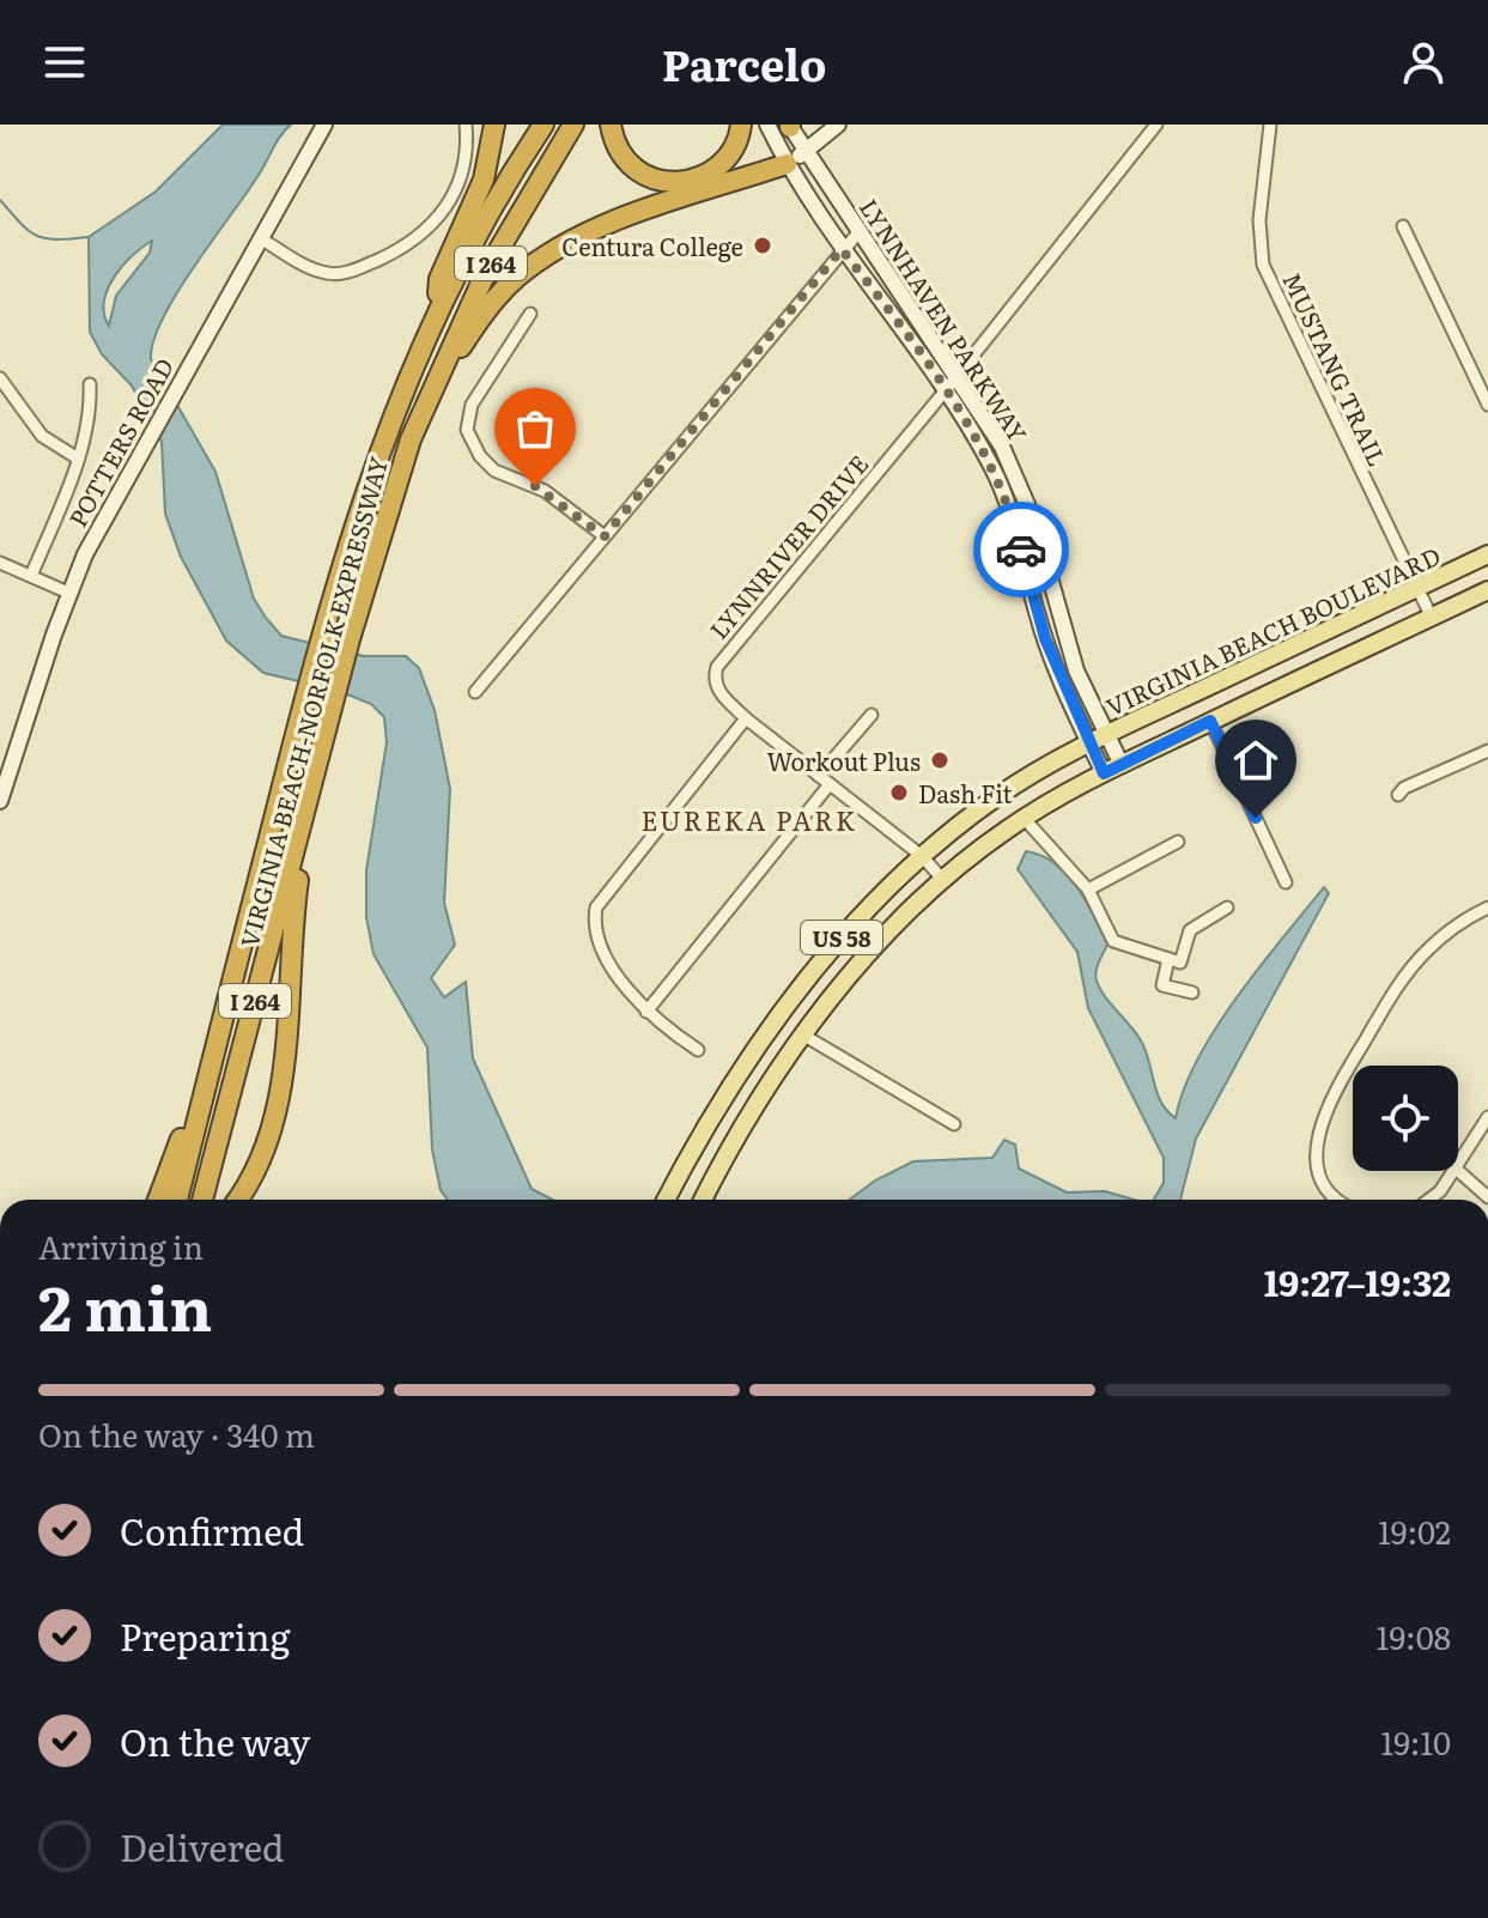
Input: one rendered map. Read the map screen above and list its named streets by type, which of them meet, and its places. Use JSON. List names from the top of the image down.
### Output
{
  "streets": {
    "highway": ["I 264", "VIRGINIA BEACH-NORFOLK EXPRESSWAY"],
    "main road": [
      "LYNNHAVEN PARKWAY",
      "POTTERS ROAD",
      "VIRGINIA BEACH BOULEVARD",
      "US 58"
    ],
    "street": ["MUSTANG TRAIL", "LYNNRIVER DRIVE"]
  },
  "crossings": [
    ["LYNNHAVEN PARKWAY", "LYNNRIVER DRIVE"],
    ["LYNNHAVEN PARKWAY", "VIRGINIA BEACH BOULEVARD"],
    ["LYNNHAVEN PARKWAY", "US 58"],
    ["MUSTANG TRAIL", "VIRGINIA BEACH BOULEVARD"],
    ["MUSTANG TRAIL", "US 58"],
    ["LYNNRIVER DRIVE", "VIRGINIA BEACH BOULEVARD"],
    ["LYNNRIVER DRIVE", "US 58"]
  ],
  "districts": ["EUREKA PARK"],
  "places": ["Centura College", "Workout Plus", "Dash Fit"],
  "page": {
    "header": "Parcelo",
    "heading": ["2 min", "Arriving in", "19:27–19:32"],
    "bar": "On the way · 340 m",
    "list": [
      ["Confirmed", "19:02"],
      ["Preparing", "19:08"],
      ["On the way", "19:10"],
      "Delivered"
    ]
  }
}
